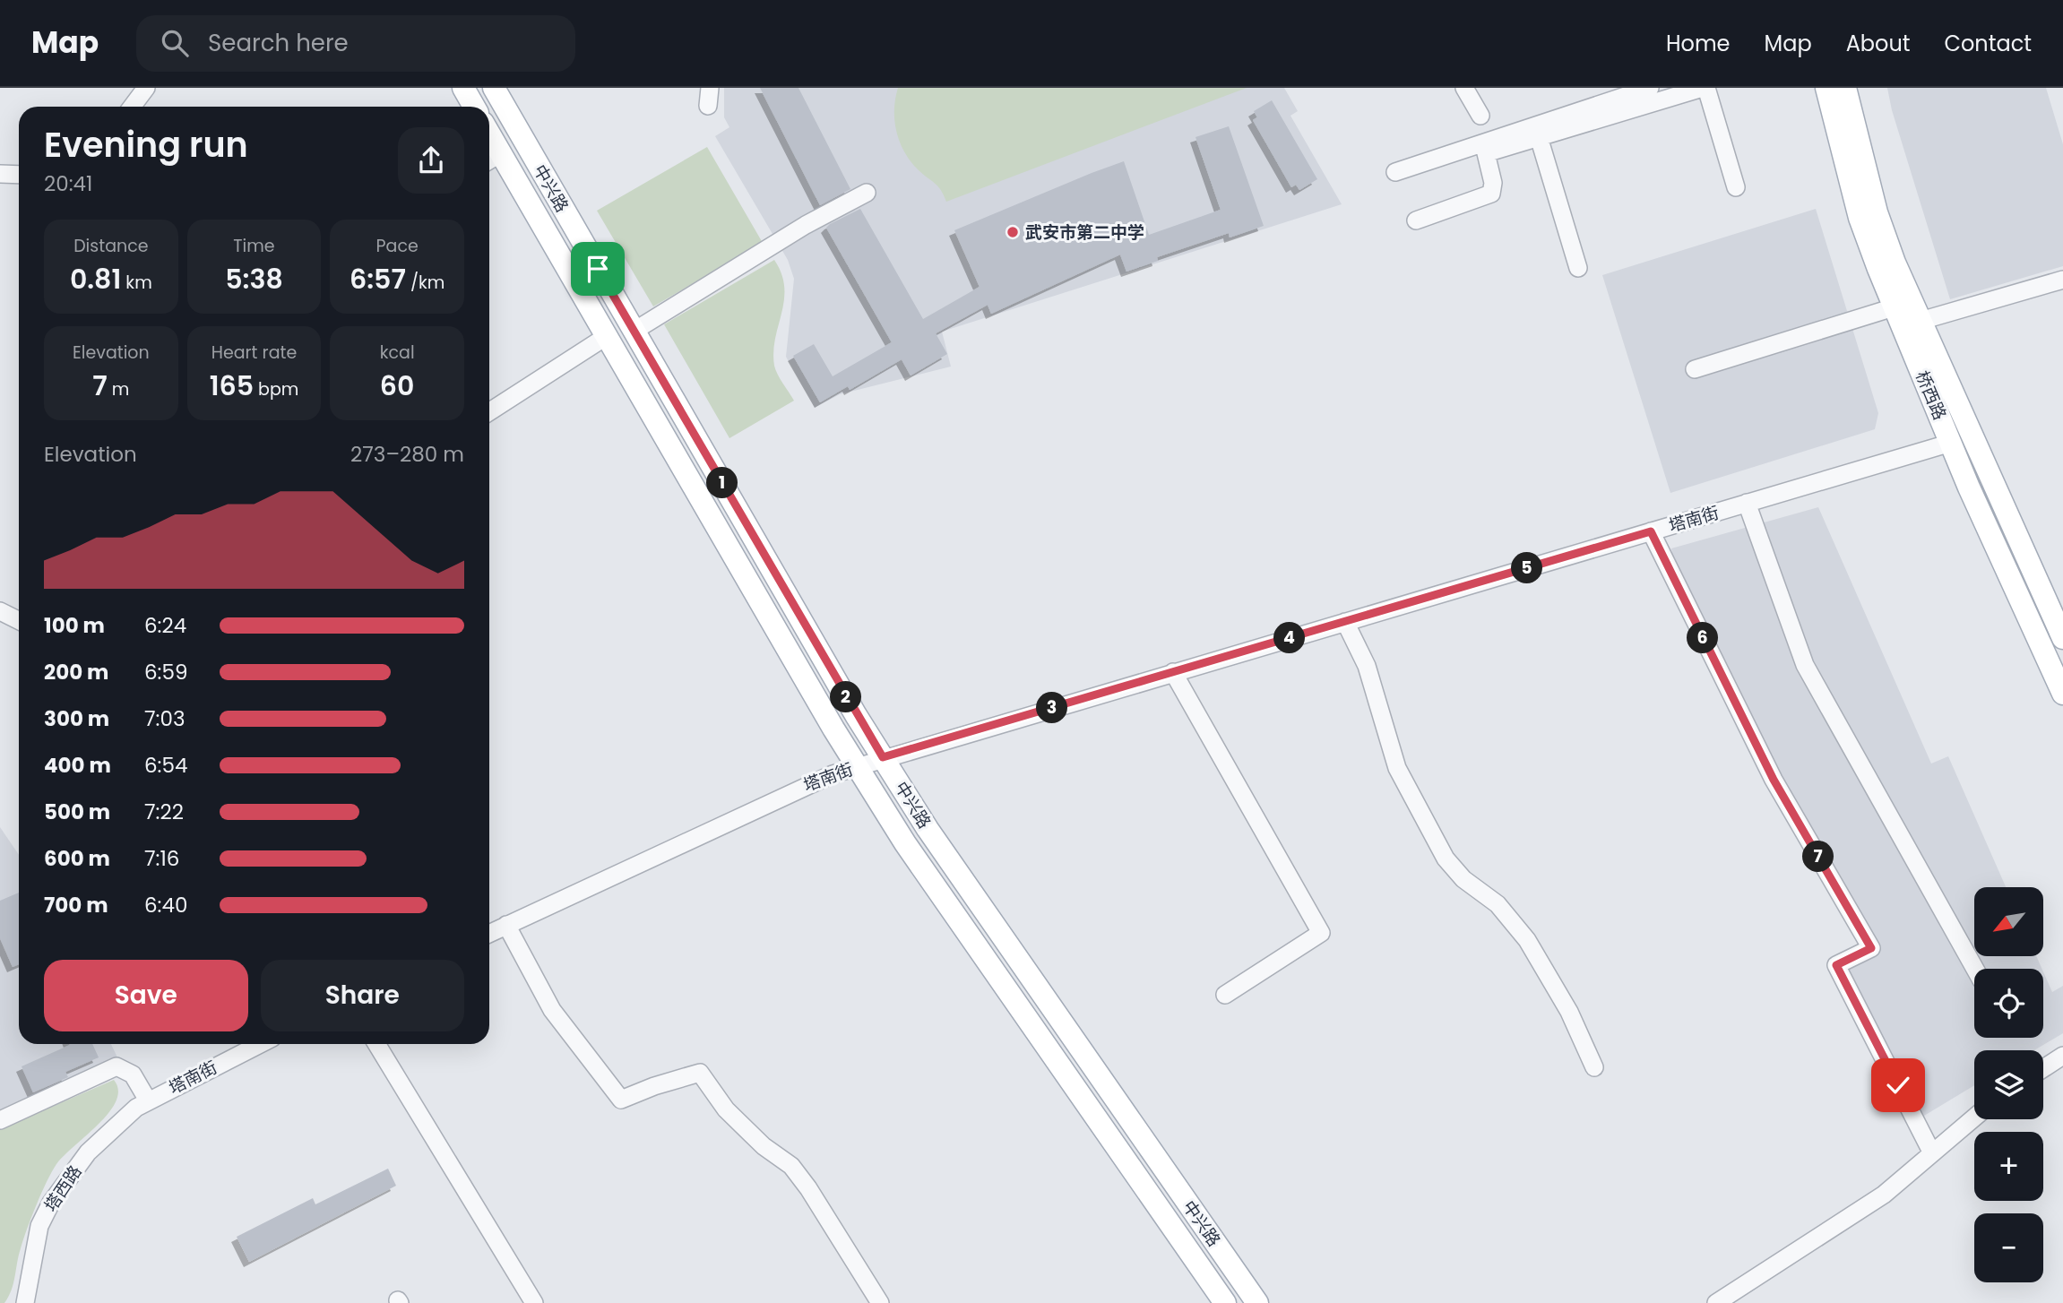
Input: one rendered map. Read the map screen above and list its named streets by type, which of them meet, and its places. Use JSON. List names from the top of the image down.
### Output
{
  "streets": {
    "main road": ["中兴路", "桥西路"],
    "street": ["塔南街", "塔西路"]
  },
  "crossings": [
    ["中兴路", "塔南街"],
    ["桥西路", "塔南街"],
    ["塔南街", "塔西路"]
  ],
  "places": ["武安市第二中学"],
  "north": "bottom left",
  "page": {
    "header": "Map",
    "search": "Search here",
    "nav": [
      "Home",
      "Map",
      "About",
      "Contact"
    ],
    "heading": ["Evening run", "20:41"],
    "stats": [
      ["Distance", "0.81 km"],
      ["Time", "5:38"],
      ["Pace", "6:57 /km"],
      ["Elevation", "7 m"],
      ["Heart rate", "165 bpm"],
      ["kcal", "60"]
    ],
    "chart": ["Elevation", "273–280 m"],
    "pins": [
      "1",
      "5",
      "4",
      "6",
      "2",
      "3",
      "7"
    ],
    "list": [
      {
        "name": "100 m",
        "note": "6:24"
      },
      {
        "name": "200 m",
        "note": "6:59"
      },
      {
        "name": "300 m",
        "note": "7:03"
      },
      {
        "name": "400 m",
        "note": "6:54"
      },
      {
        "name": "500 m",
        "note": "7:22"
      },
      {
        "name": "600 m",
        "note": "7:16"
      },
      {
        "name": "700 m",
        "note": "6:40"
      }
    ],
    "map_buttons": ["+", "−"],
    "buttons": ["Save", "Share"]
  }
}
